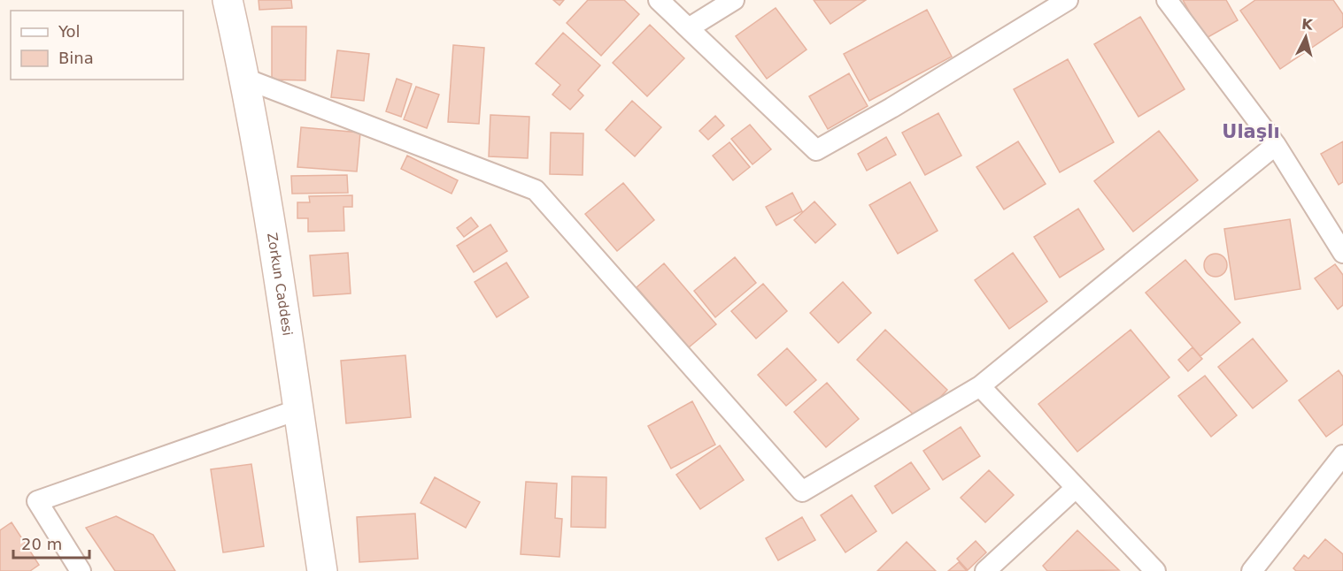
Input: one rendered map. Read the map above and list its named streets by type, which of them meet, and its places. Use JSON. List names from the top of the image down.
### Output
{
  "streets": {
    "street": ["Zorkun Caddesi"]
  },
  "districts": ["Ulaşlı"],
  "legend": ["Yol", "Bina"],
  "scale_bar": "20 m",
  "north": "top"
}
